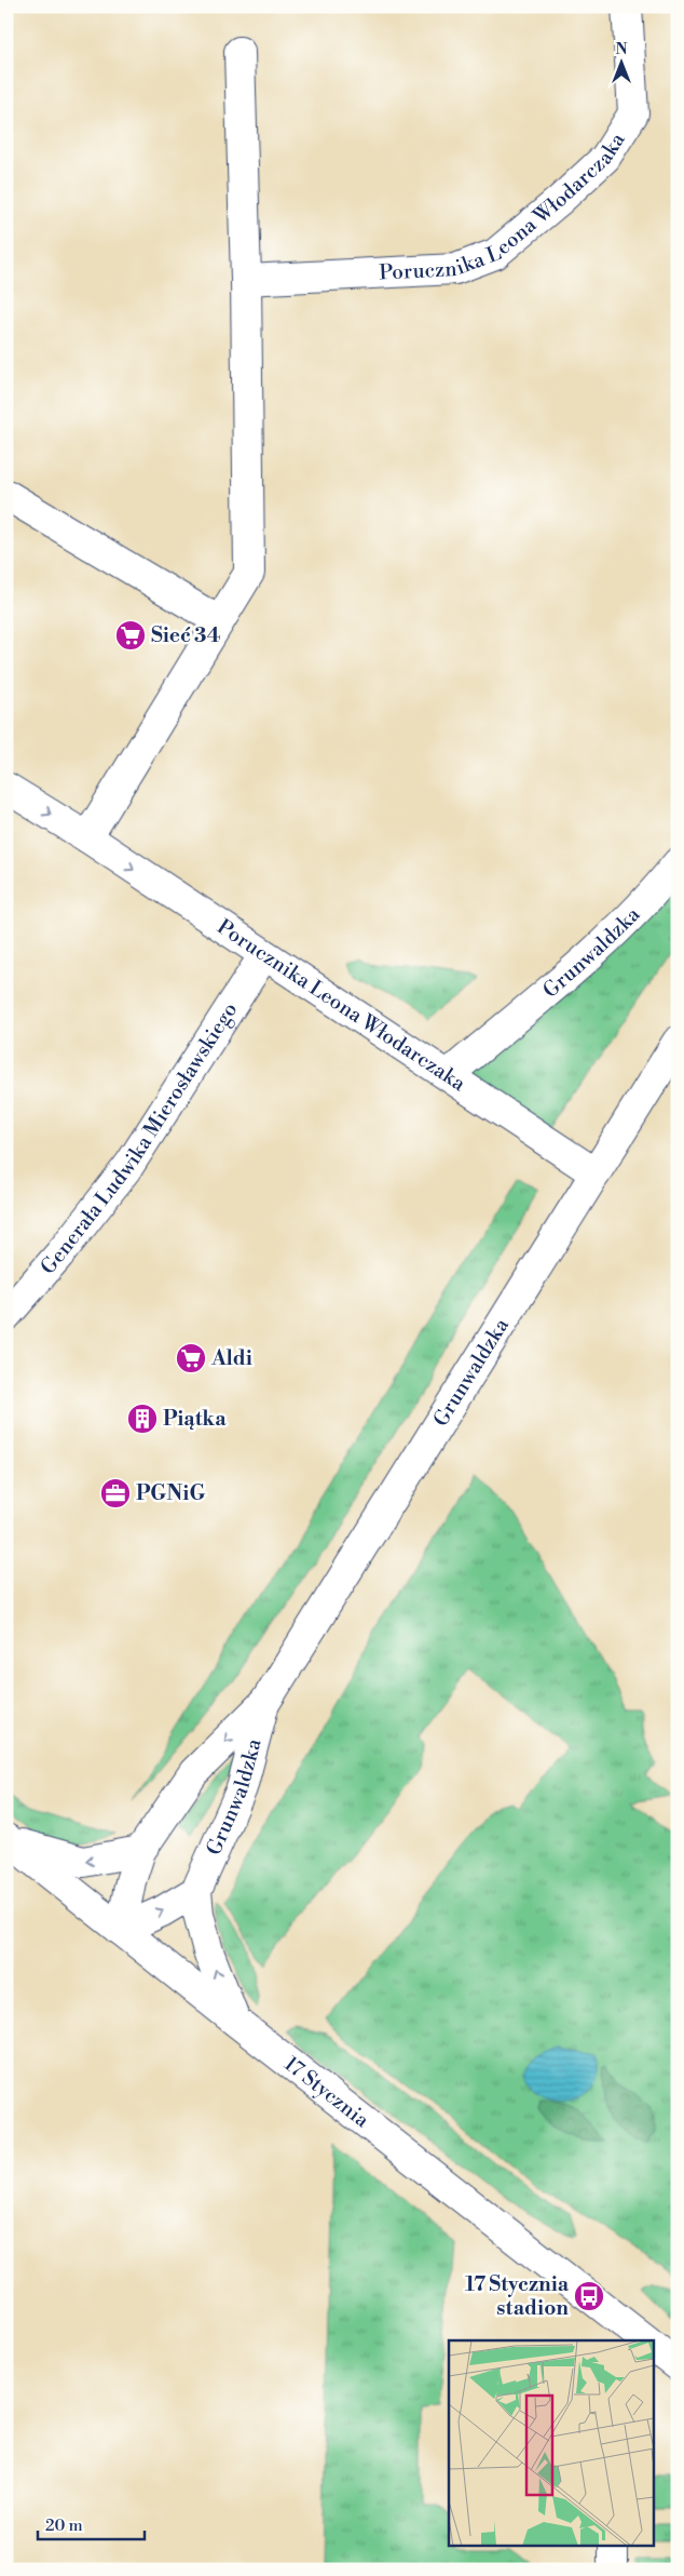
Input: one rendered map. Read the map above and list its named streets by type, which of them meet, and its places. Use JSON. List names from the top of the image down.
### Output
{
  "streets": {
    "street": [
      "Porucznika Leona Włodarczaka",
      "Grunwaldzka",
      "Generała Ludwika Mierosławskiego",
      "17 Stycznia"
    ]
  },
  "crossings": [
    ["Porucznika Leona Włodarczaka", "Grunwaldzka"],
    ["Porucznika Leona Włodarczaka", "Generała Ludwika Mierosławskiego"],
    ["Grunwaldzka", "17 Stycznia"]
  ],
  "places": {
    "supermarket": ["Sieć 34", "Aldi"],
    "building": ["Piątka"],
    "office": ["PGNiG"],
    "bus stop": ["17 Stycznia stadion"]
  },
  "scale_bar": "20 m",
  "north": "top"
}
